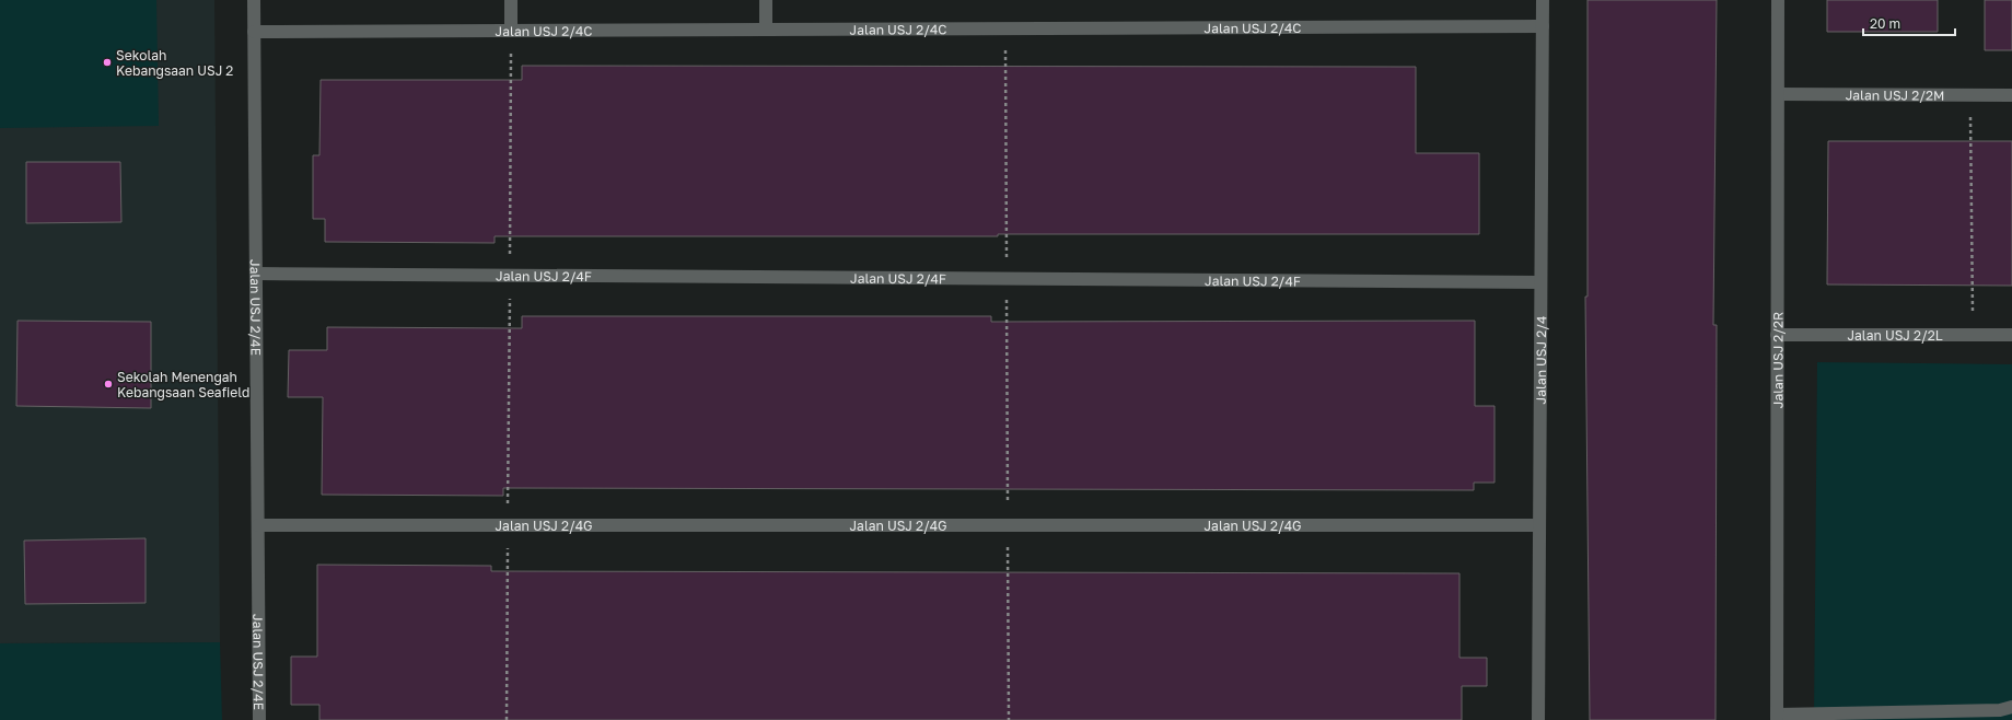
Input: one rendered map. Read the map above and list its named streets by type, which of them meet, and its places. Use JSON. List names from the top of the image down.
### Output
{
  "streets": {
    "street": [
      "Jalan USJ 2/4C",
      "Jalan USJ 2/2M",
      "Jalan USJ 2/4F",
      "Jalan USJ 2/4E",
      "Jalan USJ 2/2L",
      "Jalan USJ 2/4",
      "Jalan USJ 2/2R",
      "Jalan USJ 2/4G"
    ]
  },
  "crossings": [
    ["Jalan USJ 2/4C", "Jalan USJ 2/4E"],
    ["Jalan USJ 2/4C", "Jalan USJ 2/4"],
    ["Jalan USJ 2/2M", "Jalan USJ 2/2R"],
    ["Jalan USJ 2/4F", "Jalan USJ 2/4E"],
    ["Jalan USJ 2/4F", "Jalan USJ 2/4"],
    ["Jalan USJ 2/4E", "Jalan USJ 2/4G"],
    ["Jalan USJ 2/2L", "Jalan USJ 2/2R"],
    ["Jalan USJ 2/4", "Jalan USJ 2/4G"]
  ],
  "places": ["Sekolah Kebangsaan USJ 2", "Sekolah Menengah Kebangsaan Seafield"],
  "scale_bar": "20 m"
}
